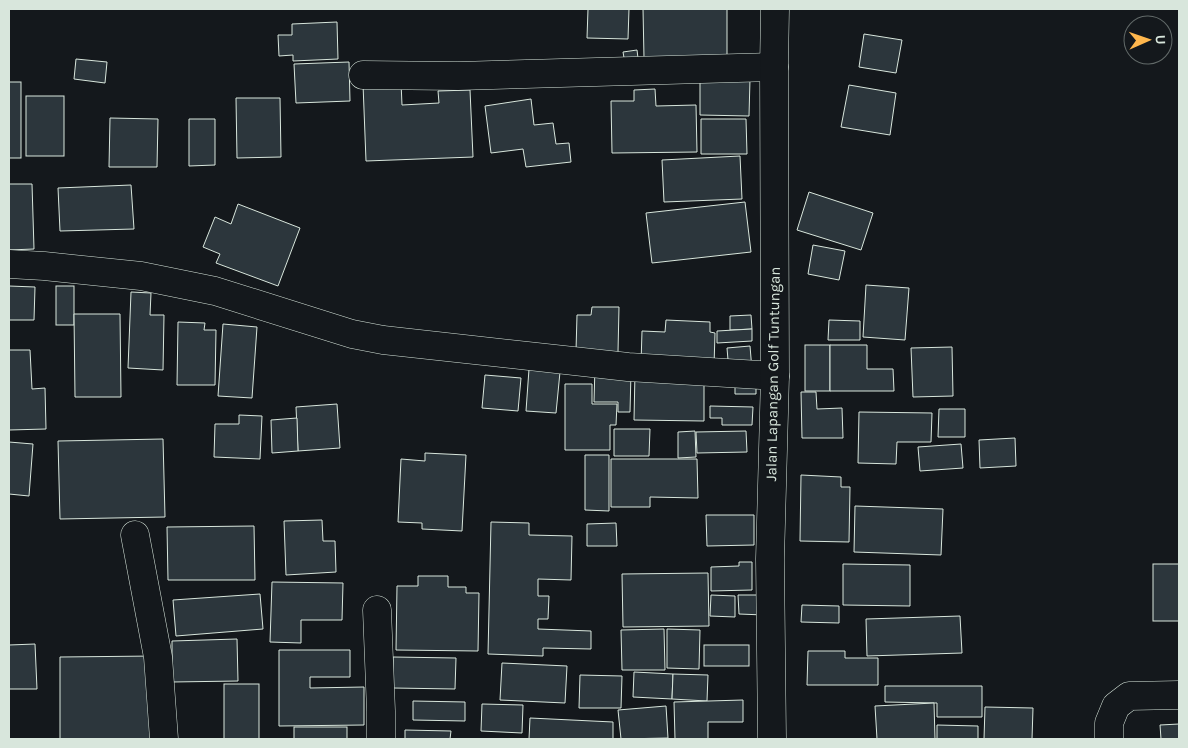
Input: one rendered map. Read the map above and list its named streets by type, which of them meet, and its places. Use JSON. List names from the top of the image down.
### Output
{
  "streets": {
    "street": ["Jalan Lapangan Golf Tuntungan"]
  },
  "north": "right"
}
